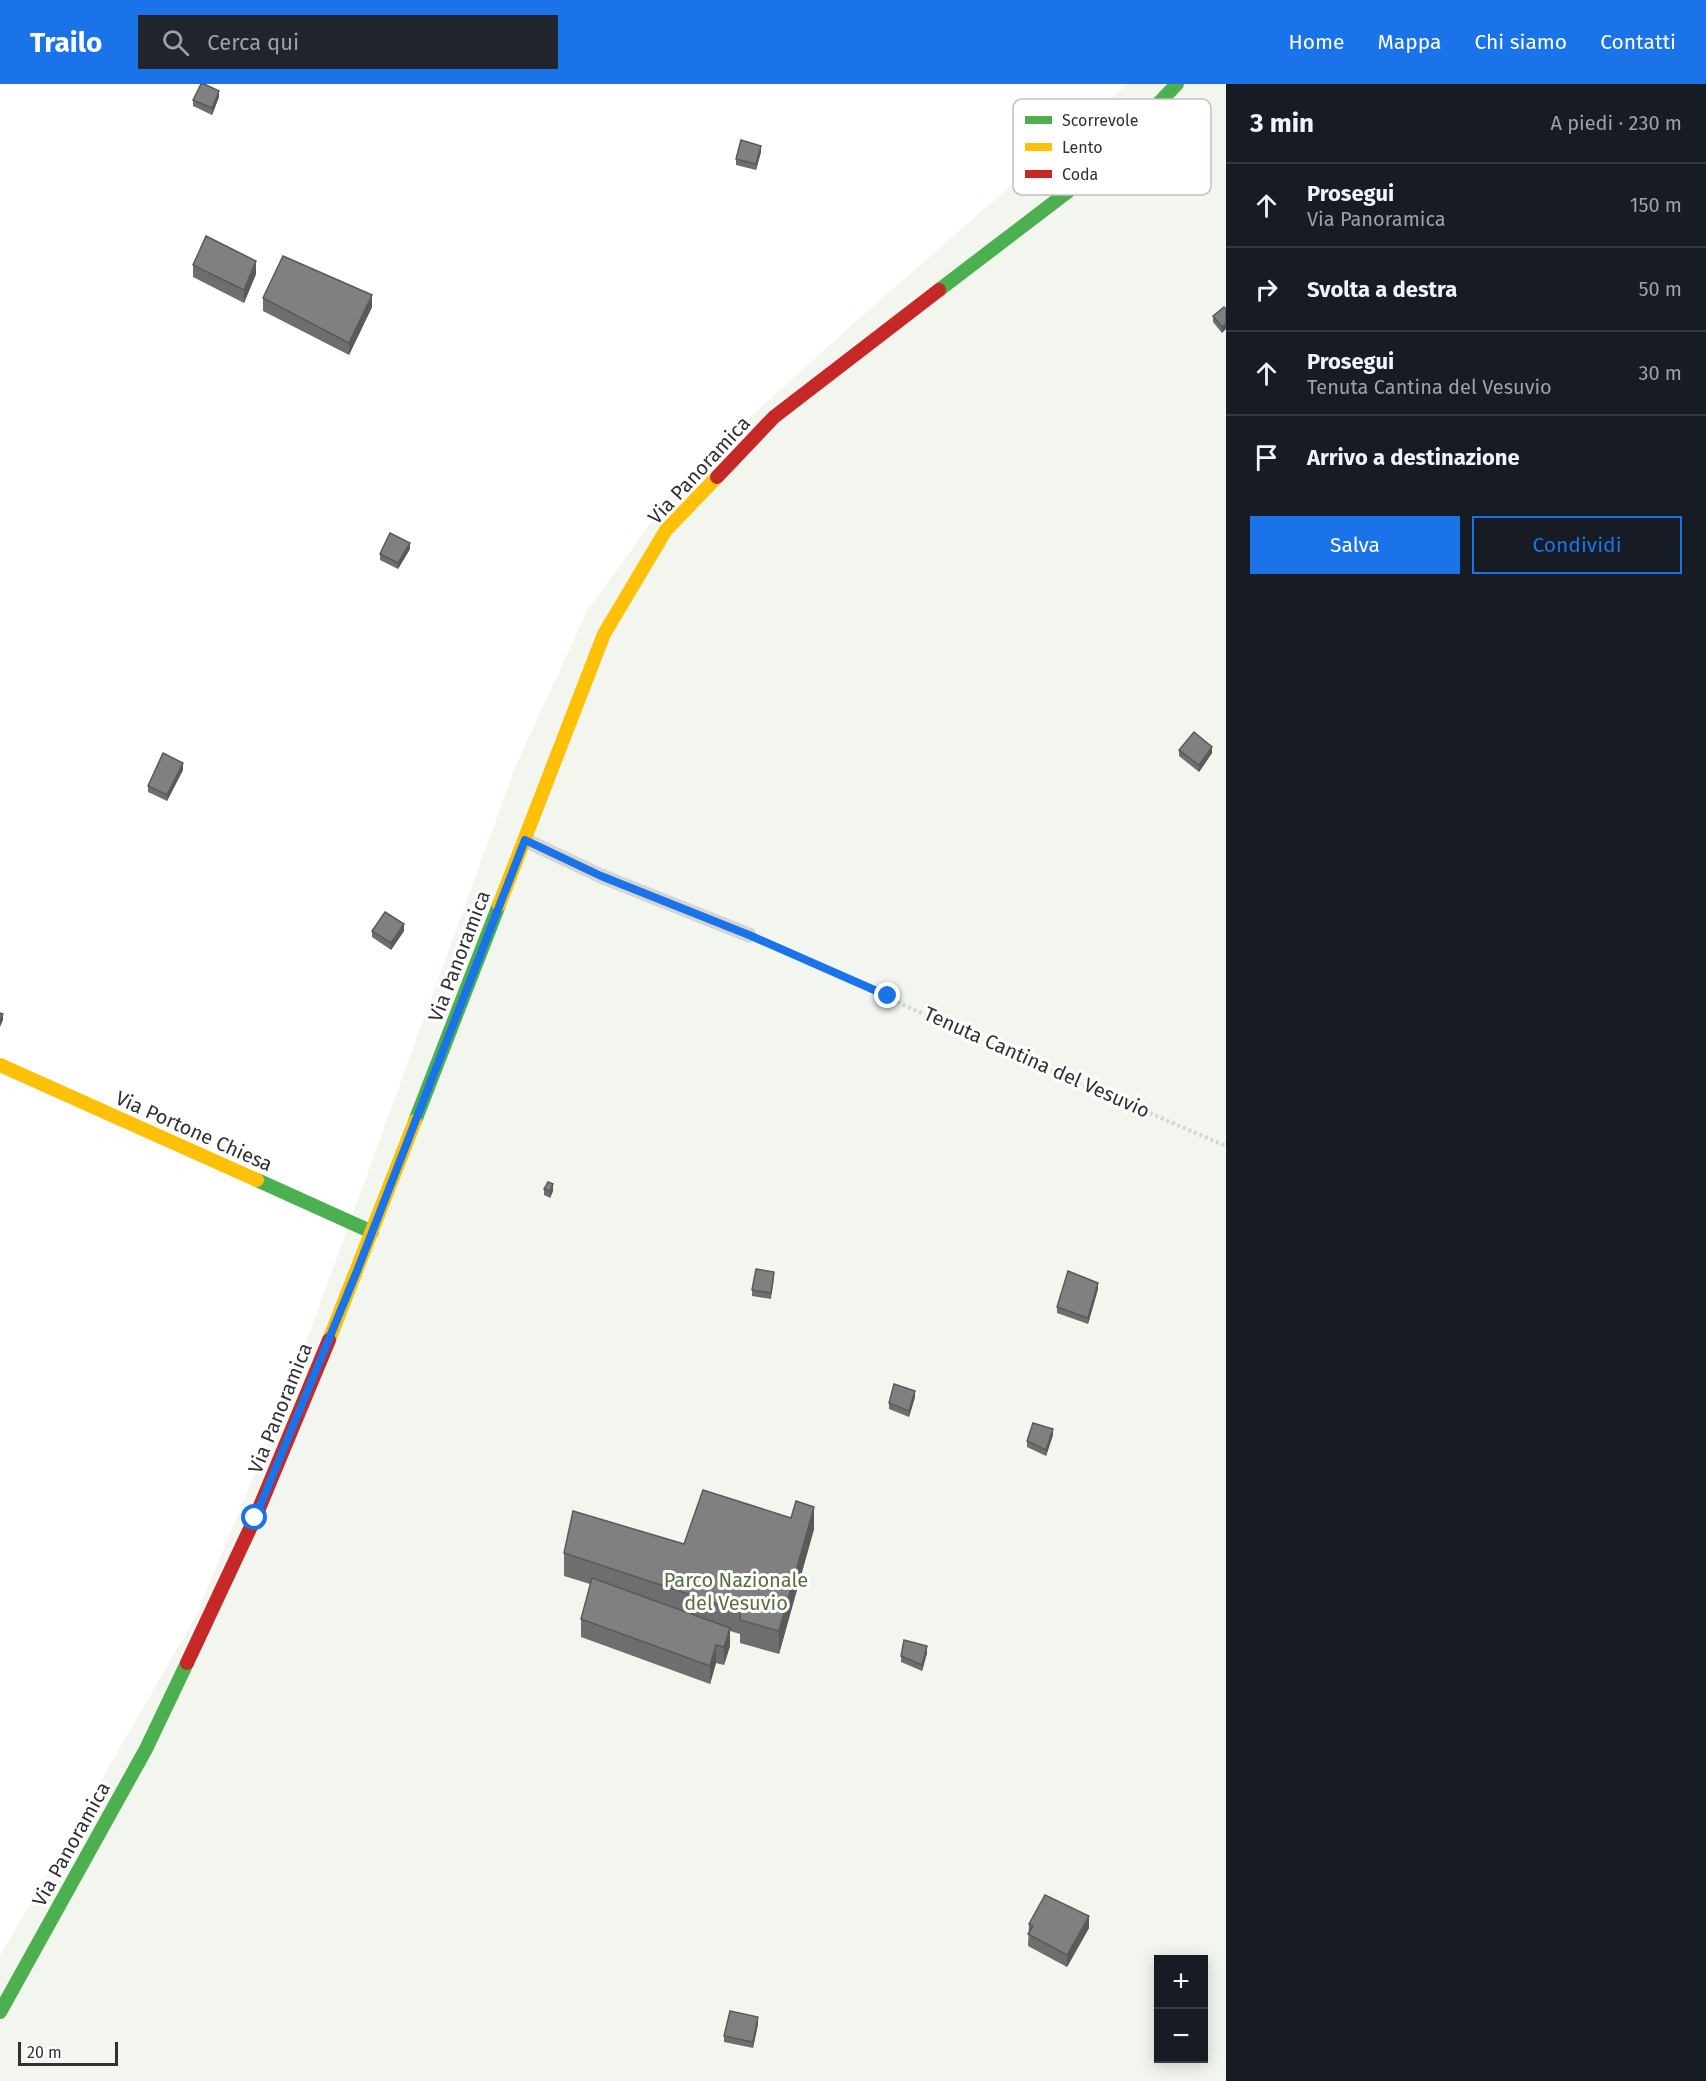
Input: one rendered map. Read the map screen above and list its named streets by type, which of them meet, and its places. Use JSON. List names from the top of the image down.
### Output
{
  "streets": {
    "street": ["Via Panoramica", "Via Portone Chiesa"],
    "path": ["Tenuta Cantina del Vesuvio"]
  },
  "crossings": [
    ["Via Panoramica", "Via Portone Chiesa"]
  ],
  "parks": ["Parco Nazionale del Vesuvio"],
  "legend": ["Scorrevole", "Lento", "Coda"],
  "scale_bar": "20 m",
  "page": {
    "header": "Trailo",
    "search": "Cerca qui",
    "nav": [
      "Home",
      "Mappa",
      "Chi siamo",
      "Contatti"
    ],
    "heading": ["3 min", "A piedi · 230 m"],
    "list": [
      ["Prosegui", "Via Panoramica", "150 m"],
      ["Svolta a destra", "50 m"],
      ["Prosegui", "Tenuta Cantina del Vesuvio", "30 m"],
      "Arrivo a destinazione"
    ],
    "buttons": ["Salva", "Condividi"],
    "map_buttons": ["+", "−"],
    "scale": "20 m"
  }
}
